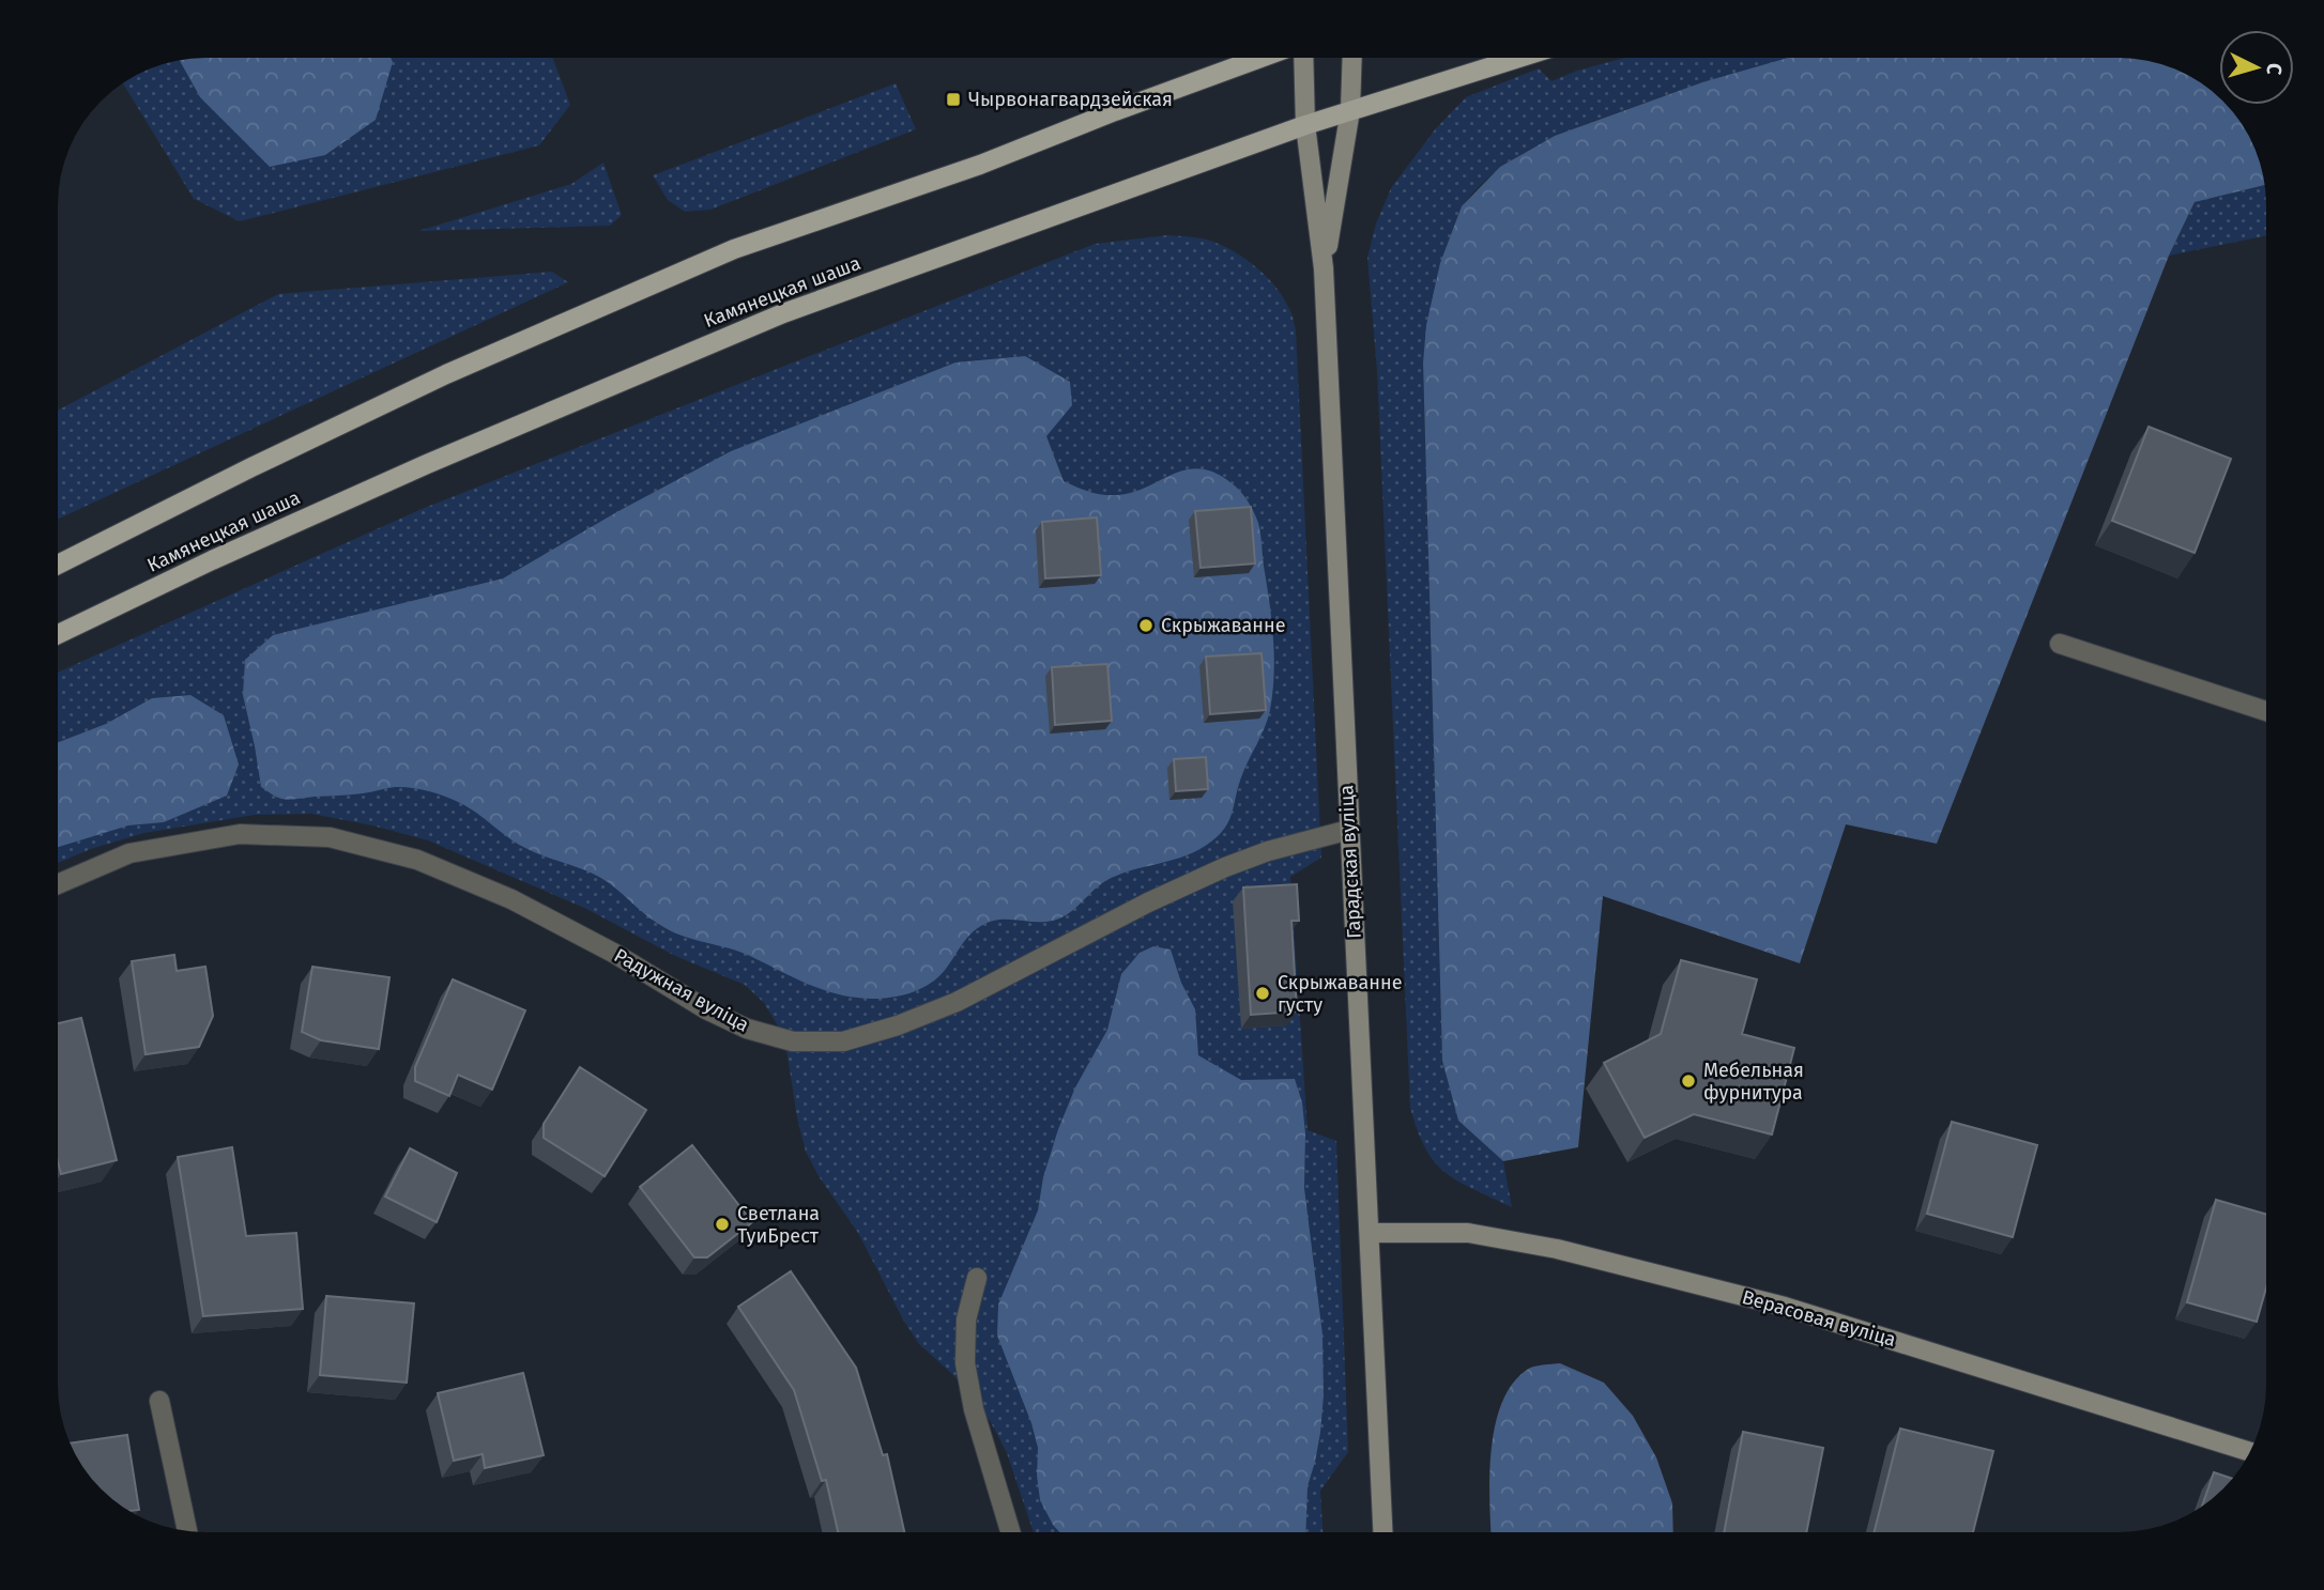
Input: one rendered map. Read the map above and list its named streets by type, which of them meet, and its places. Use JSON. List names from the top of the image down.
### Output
{
  "streets": {
    "main road": ["Камянецкая шаша", "Гарадская вуліца", "Верасовая вуліца"],
    "street": ["Радужная вуліца"]
  },
  "crossings": [
    ["Камянецкая шаша", "Гарадская вуліца"],
    ["Гарадская вуліца", "Радужная вуліца"],
    ["Гарадская вуліца", "Верасовая вуліца"]
  ],
  "places": {
    "transit": ["Чырвонагвардзейская"],
    "other": [
      "Скрыжаванне",
      "Скрыжаванне густу",
      "Мебельная фурнитура",
      "Светлана ТуиБрест"
    ]
  },
  "north": "right"
}
